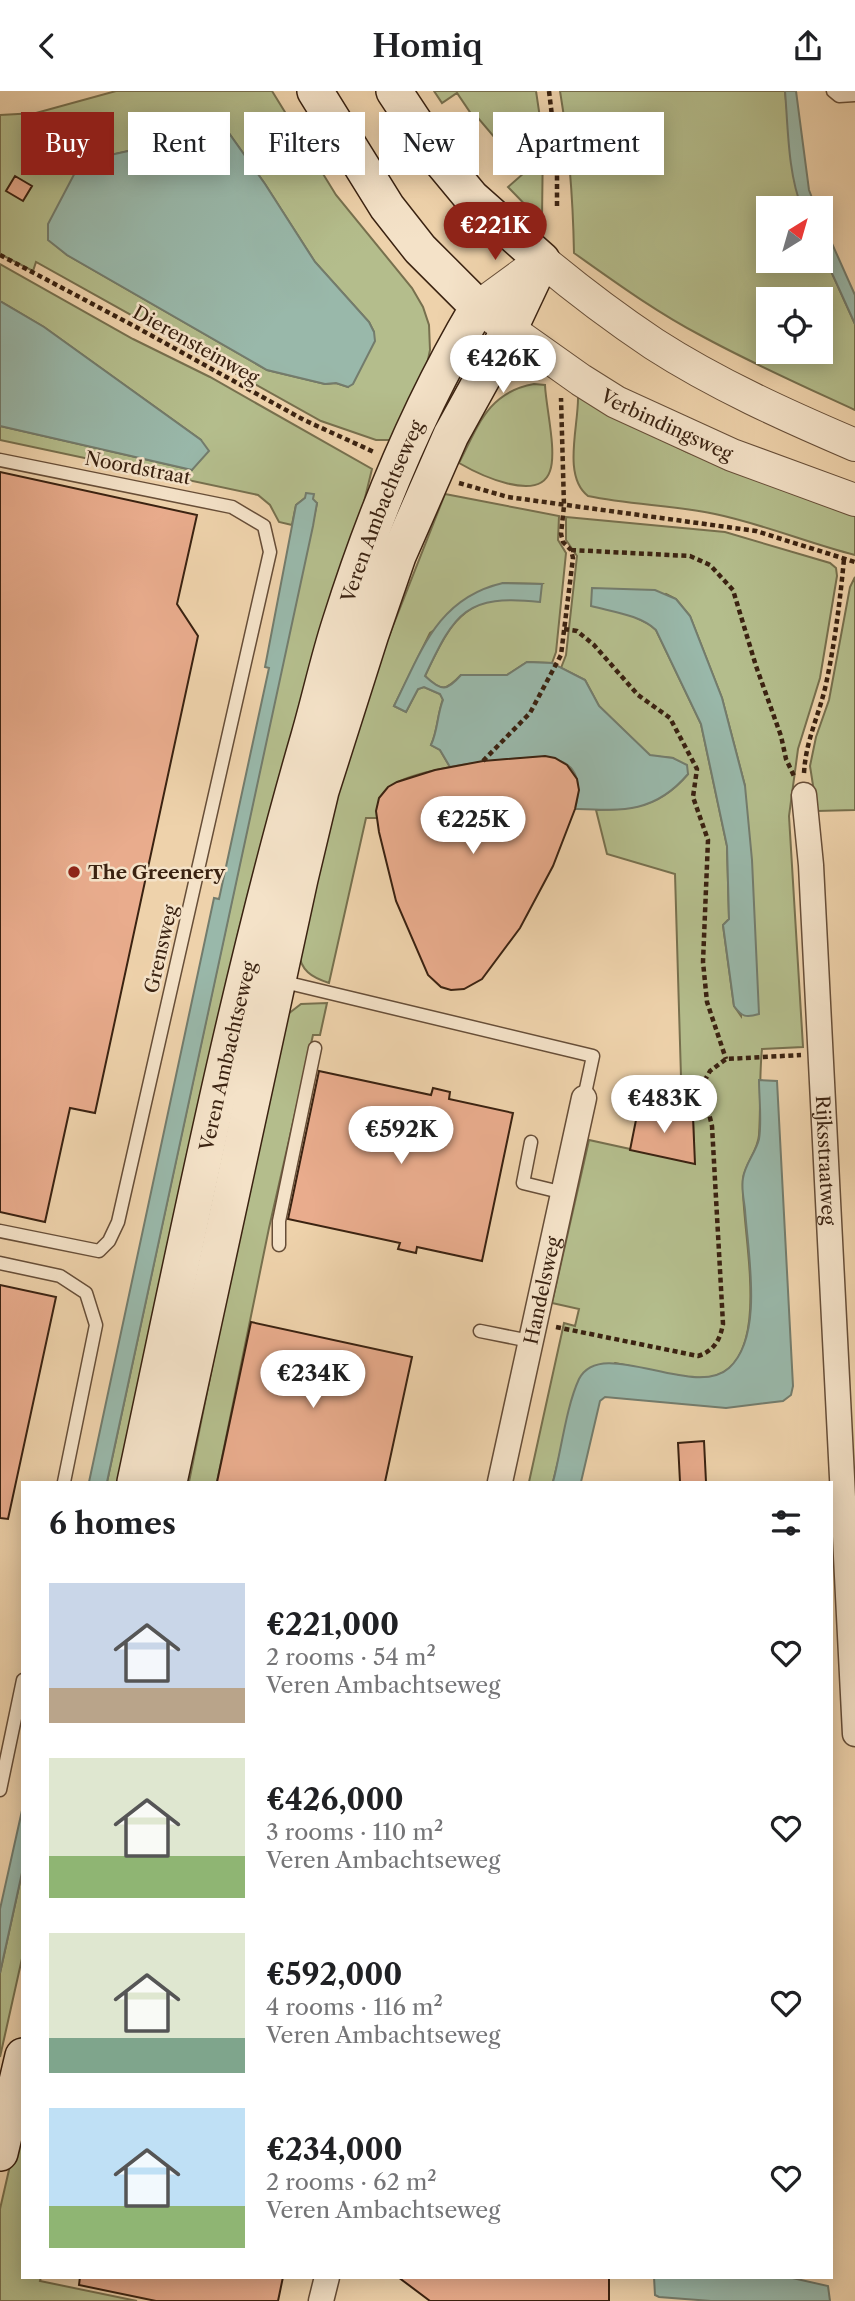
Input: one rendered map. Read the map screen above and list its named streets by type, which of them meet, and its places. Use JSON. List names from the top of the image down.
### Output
{
  "streets": {
    "main road": ["Verbindingsweg", "Veren Ambachtseweg"],
    "street": ["Rijksstraatweg", "Handelsweg"],
    "lane": ["Noordstraat", "Grensweg"],
    "path": ["Dierensteinweg"]
  },
  "crossings": [
    ["Verbindingsweg", "Veren Ambachtseweg"],
    ["Noordstraat", "Grensweg"]
  ],
  "places": ["The Greenery"],
  "north": "top right",
  "page": {
    "header": "Homiq",
    "chip": [
      "Buy",
      "Rent",
      "Filters",
      "New",
      "Apartment"
    ],
    "price": [
      "€221K",
      "€426K",
      "€225K",
      "€483K",
      "€592K",
      "€234K"
    ],
    "heading": "6 homes",
    "list": [
      {
        "name": "€221,000",
        "note": "2 rooms · 54 m² · Veren Ambachtseweg"
      },
      {
        "name": "€426,000",
        "note": "3 rooms · 110 m² · Veren Ambachtseweg"
      },
      {
        "name": "€592,000",
        "note": "4 rooms · 116 m² · Veren Ambachtseweg"
      },
      {
        "name": "€234,000",
        "note": "2 rooms · 62 m² · Veren Ambachtseweg"
      }
    ]
  }
}
